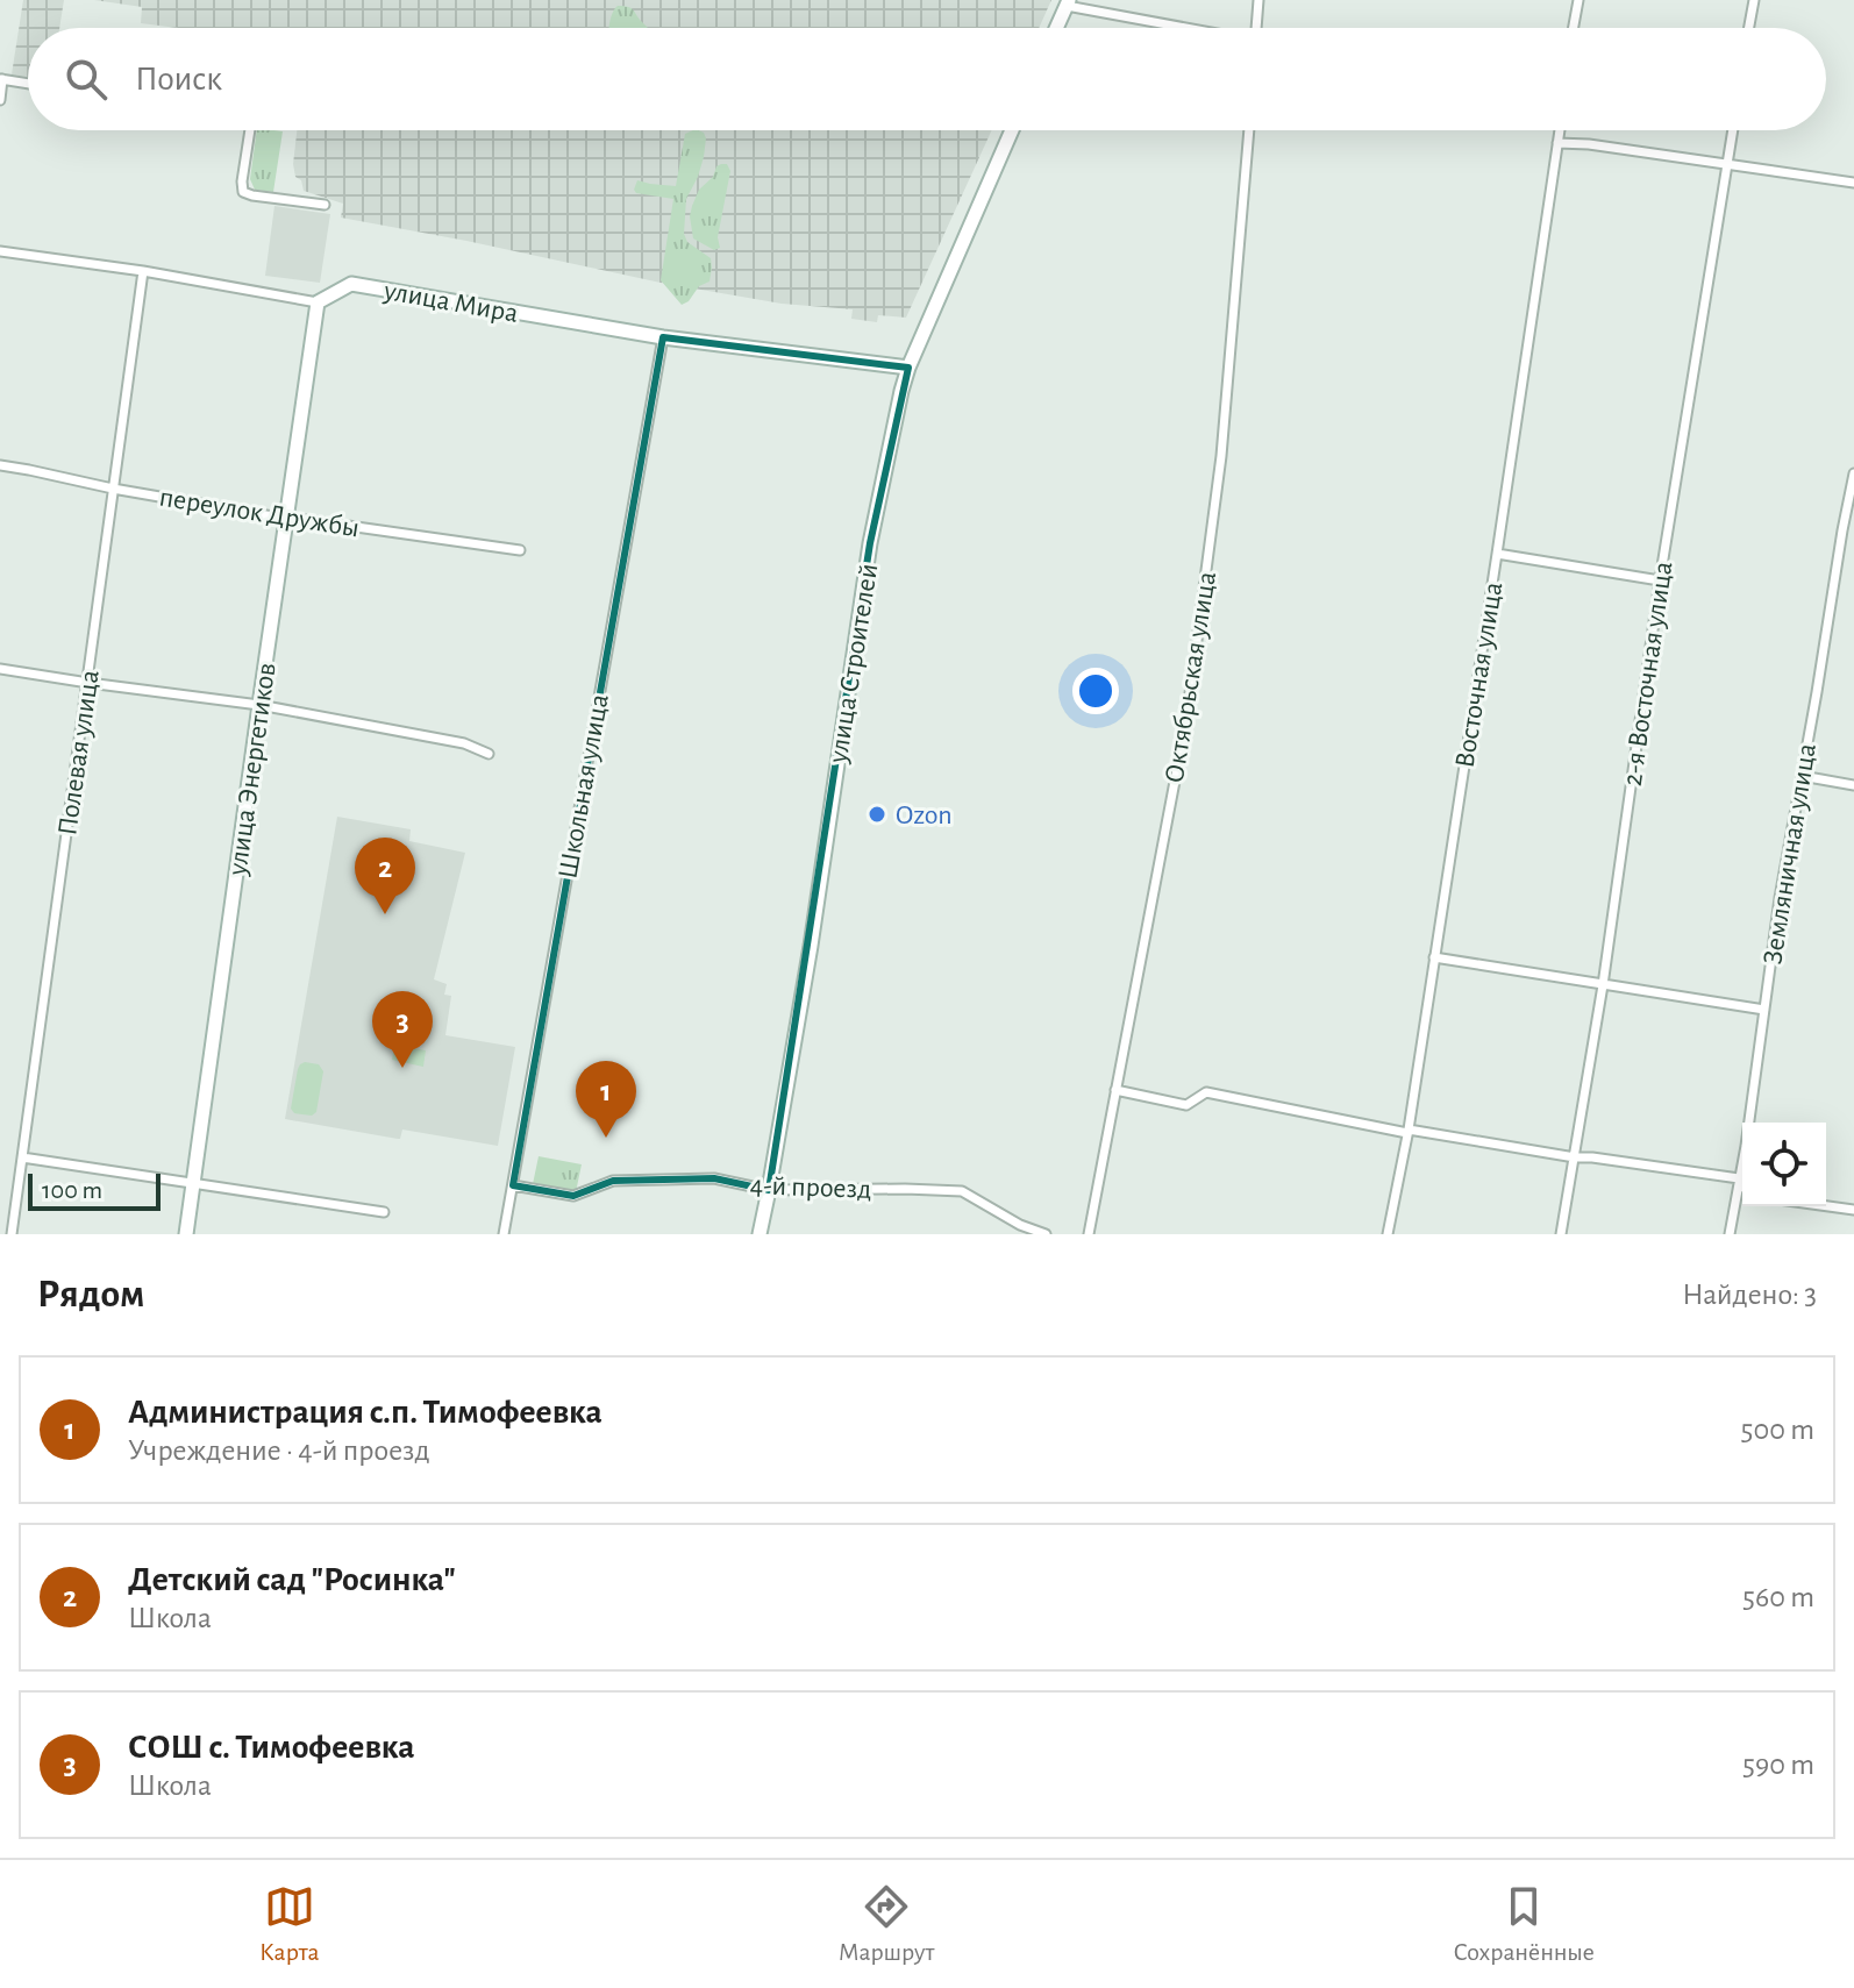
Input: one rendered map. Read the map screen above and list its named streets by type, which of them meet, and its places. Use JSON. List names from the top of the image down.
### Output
{
  "streets": {
    "street": [
      "улица Мира",
      "переулок Дружбы",
      "улица Строителей",
      "2-я Восточная улица",
      "Восточная улица",
      "Октябрьская улица",
      "Полевая улица",
      "улица Энергетиков",
      "Школьная улица",
      "Земляничная улица",
      "4-й проезд"
    ]
  },
  "crossings": [
    ["улица Мира", "улица Строителей"],
    ["улица Мира", "улица Энергетиков"],
    ["улица Мира", "Школьная улица"],
    ["переулок Дружбы", "Полевая улица"],
    ["переулок Дружбы", "улица Энергетиков"],
    ["улица Строителей", "4-й проезд"],
    ["Школьная улица", "4-й проезд"]
  ],
  "places": ["Ozon"],
  "scale_bar": "100 m",
  "page": {
    "search": "Поиск",
    "pins": ["2", "3", "1"],
    "scale": "100 m",
    "heading": ["Рядом", "Найдено: 3"],
    "list": [
      {
        "mark": "1",
        "name": "Администрация с.п. Тимофеевка",
        "note": "Учреждение · 4-й проезд",
        "value": "500 m"
      },
      {
        "mark": "2",
        "name": "Детский сад \"Росинка\"",
        "note": "Школа",
        "value": "560 m"
      },
      {
        "mark": "3",
        "name": "СОШ с. Тимофеевка",
        "note": "Школа",
        "value": "590 m"
      }
    ],
    "nav": ["Карта", "Маршрут", "Сохранённые"]
  }
}
